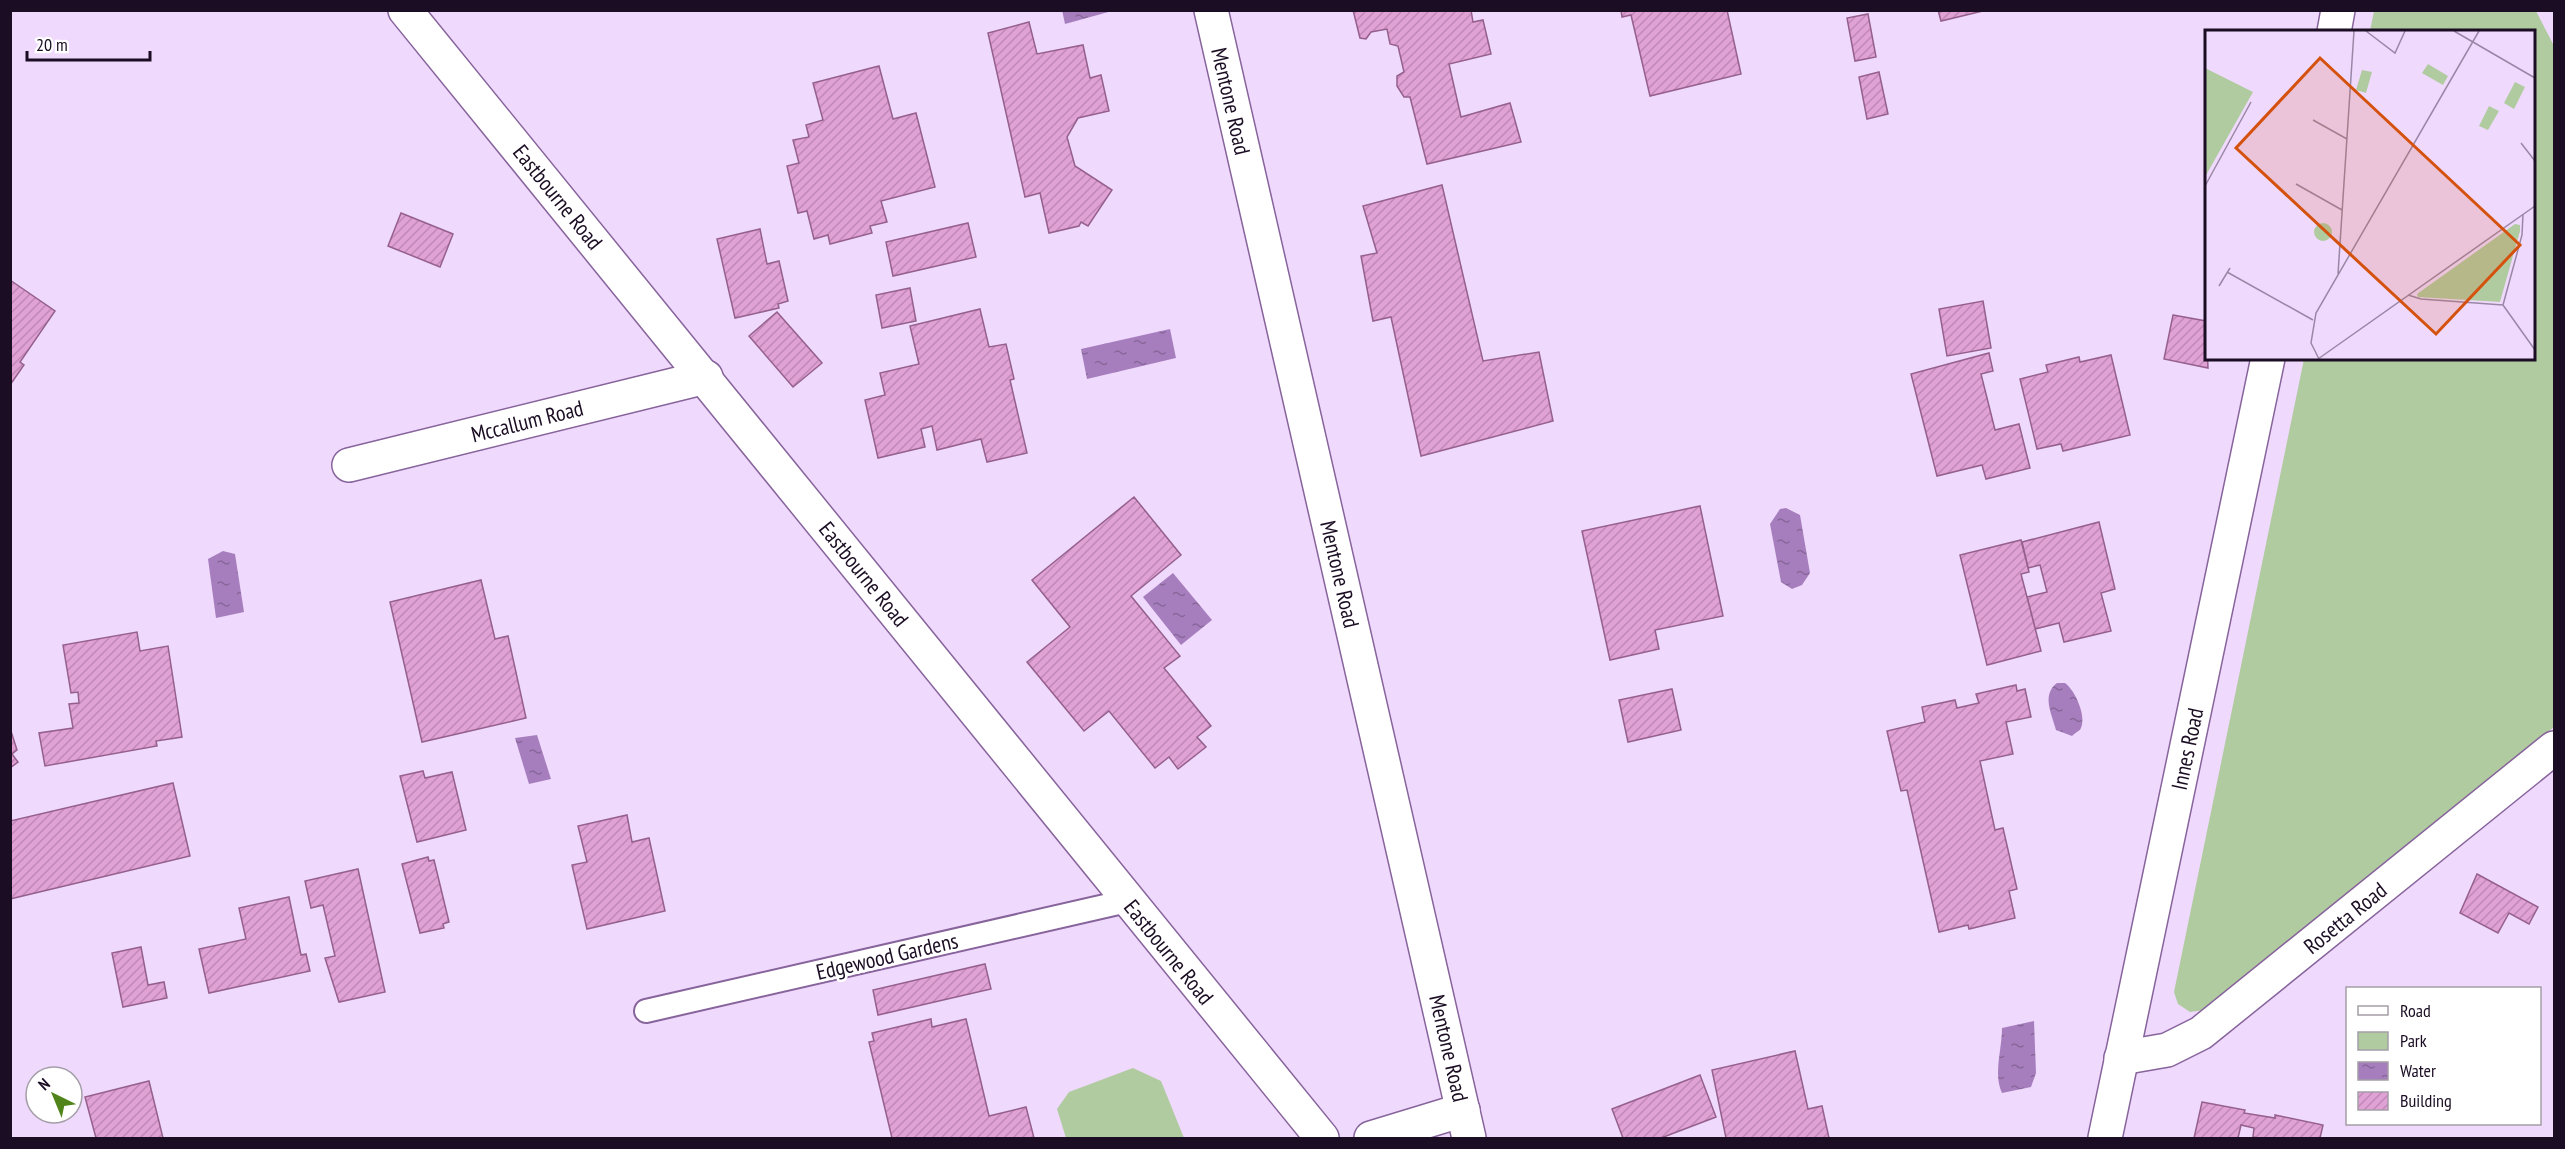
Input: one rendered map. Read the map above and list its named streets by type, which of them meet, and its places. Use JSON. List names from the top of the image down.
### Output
{
  "streets": {
    "street": [
      "Mentone Road",
      "Eastbourne Road",
      "Mccallum Road",
      "Innes Road",
      "Rosetta Road"
    ],
    "lane": ["Edgewood Gardens"]
  },
  "crossings": [
    ["Eastbourne Road", "Mccallum Road"],
    ["Eastbourne Road", "Edgewood Gardens"],
    ["Innes Road", "Rosetta Road"]
  ],
  "legend": [
    "Road",
    "Park",
    "Water",
    "Building"
  ],
  "scale_bar": "20 m",
  "north": "top left"
}
